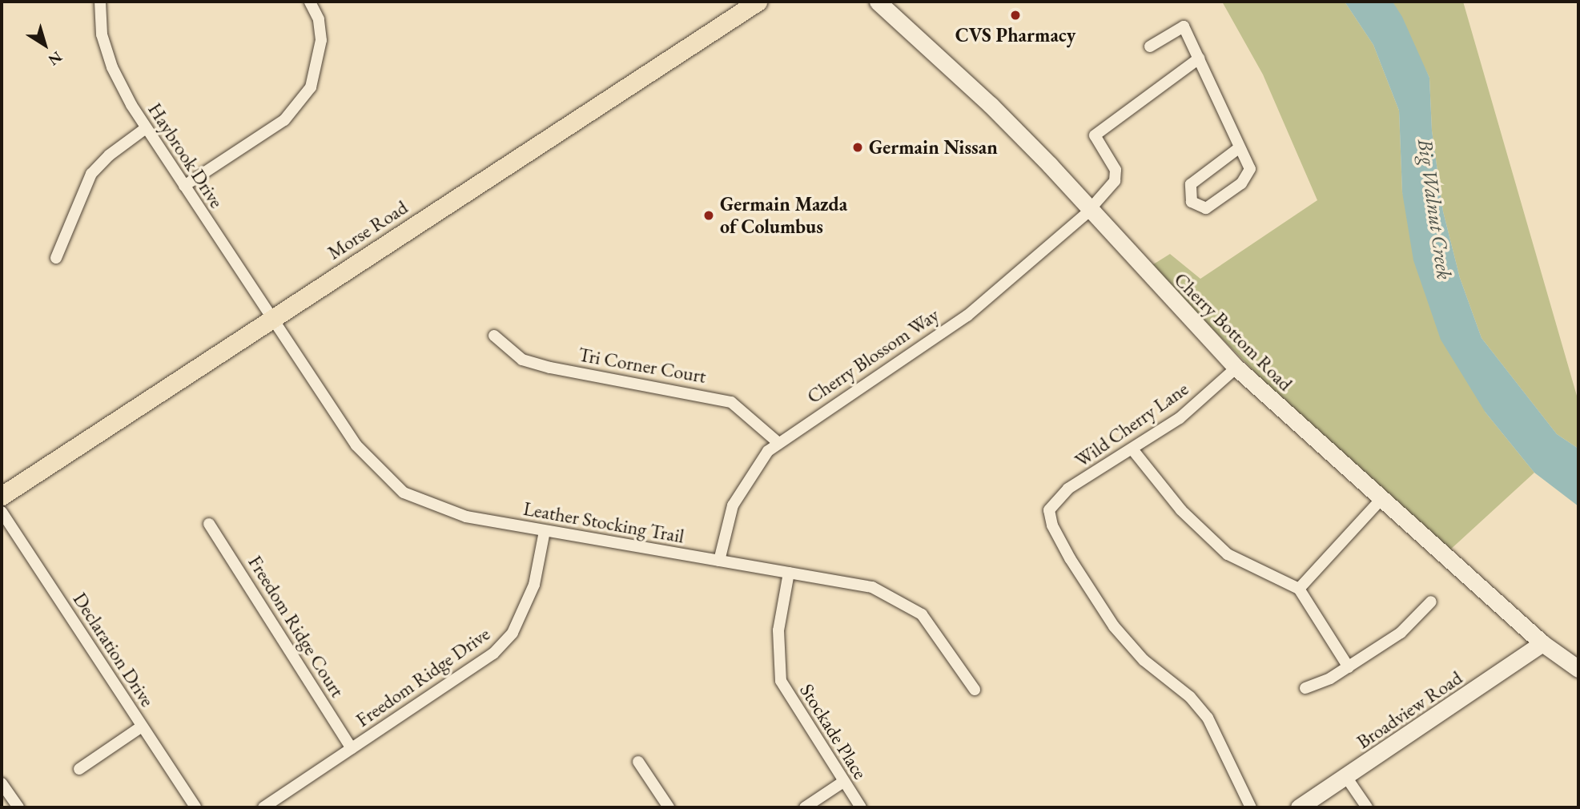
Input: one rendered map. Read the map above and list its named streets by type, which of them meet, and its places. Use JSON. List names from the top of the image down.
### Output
{
  "streets": {
    "main road": ["Morse Road", "Cherry Bottom Road", "Broadview Road"],
    "street": [
      "Haybrook Drive",
      "Cherry Blossom Way",
      "Tri Corner Court",
      "Wild Cherry Lane",
      "Leather Stocking Trail",
      "Freedom Ridge Court",
      "Declaration Drive",
      "Freedom Ridge Drive",
      "Stockade Place"
    ]
  },
  "crossings": [
    ["Haybrook Drive", "Morse Road"],
    ["Haybrook Drive", "Leather Stocking Trail"],
    ["Morse Road", "Leather Stocking Trail"],
    ["Cherry Bottom Road", "Cherry Blossom Way"],
    ["Cherry Bottom Road", "Wild Cherry Lane"],
    ["Cherry Bottom Road", "Broadview Road"],
    ["Cherry Blossom Way", "Tri Corner Court"],
    ["Cherry Blossom Way", "Leather Stocking Trail"],
    ["Leather Stocking Trail", "Freedom Ridge Drive"],
    ["Leather Stocking Trail", "Stockade Place"],
    ["Freedom Ridge Court", "Freedom Ridge Drive"]
  ],
  "water": ["Big Walnut Creek"],
  "places": ["CVS Pharmacy", "Germain Nissan", "Germain Mazda of Columbus"],
  "north": "bottom right"
}
